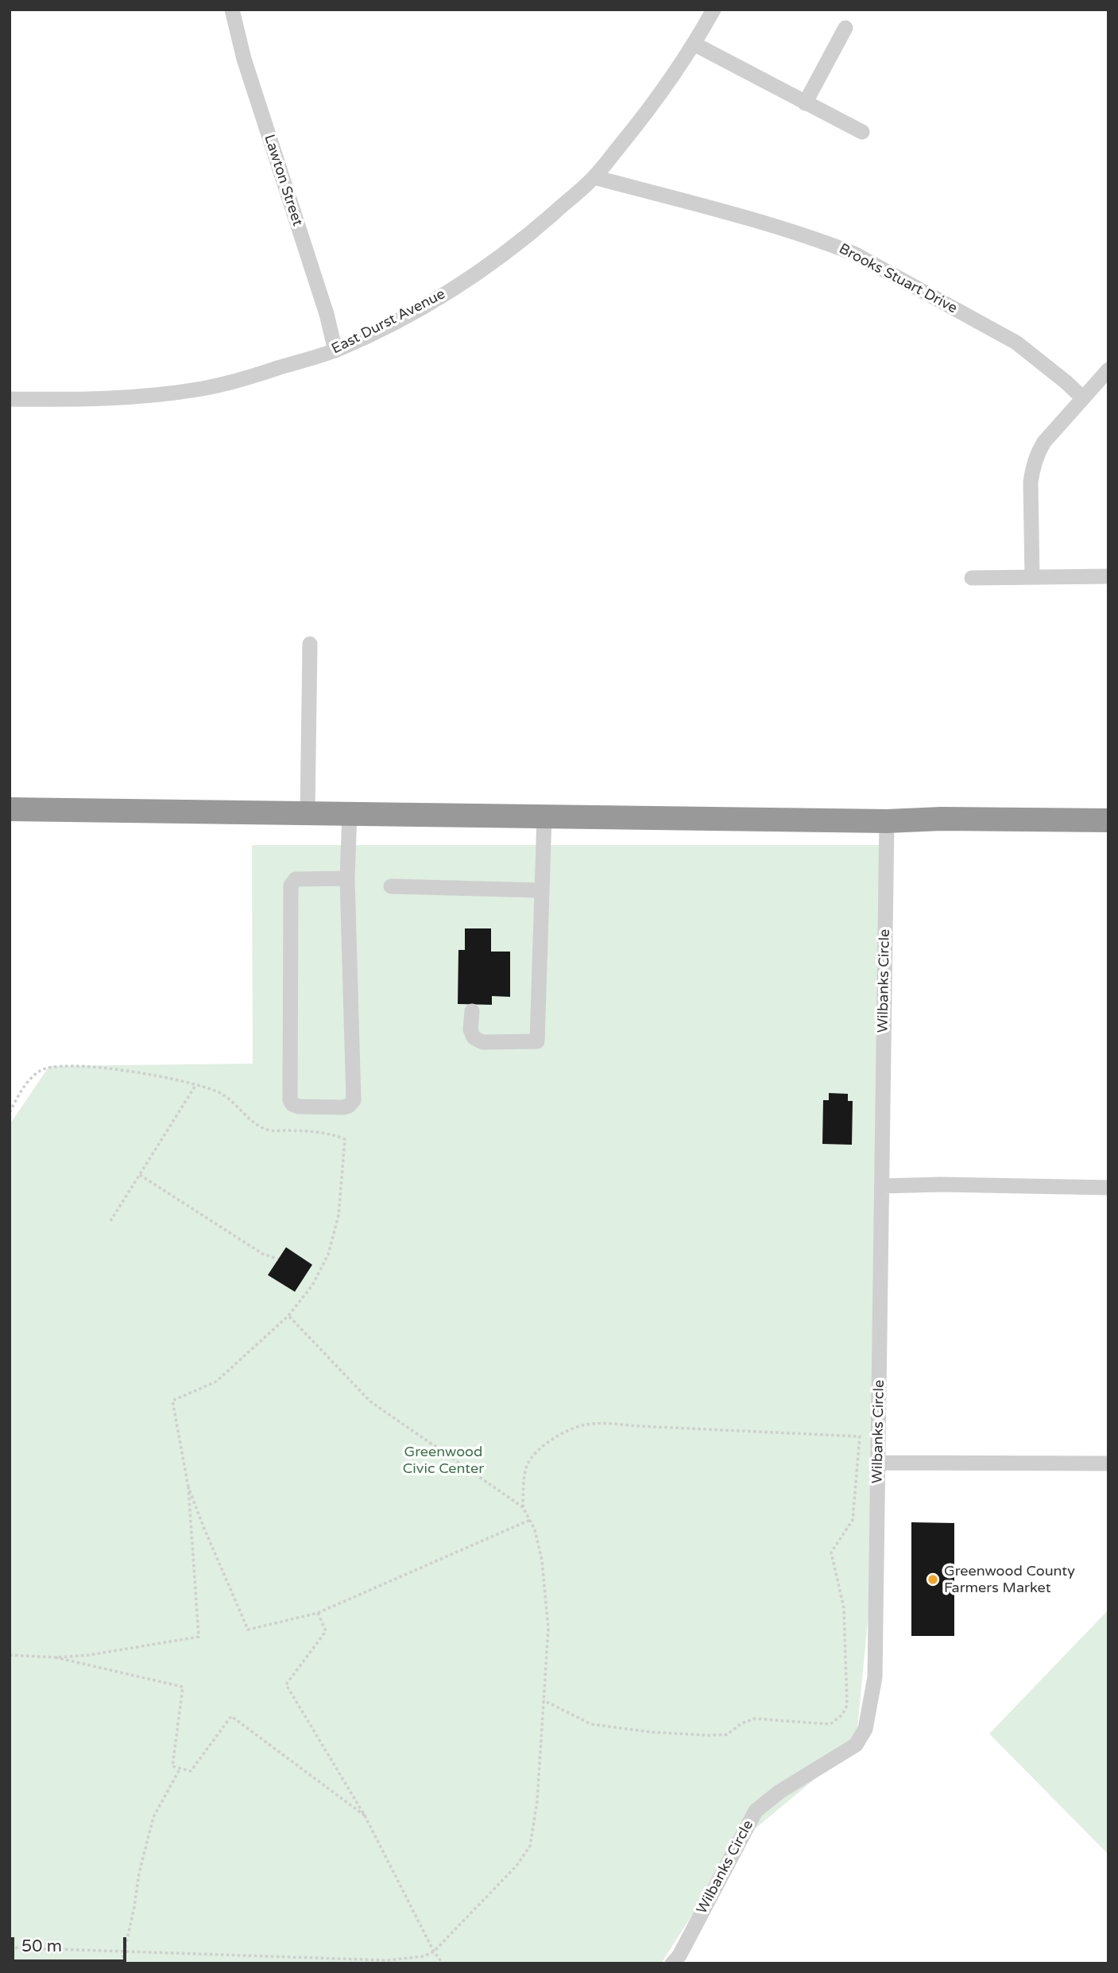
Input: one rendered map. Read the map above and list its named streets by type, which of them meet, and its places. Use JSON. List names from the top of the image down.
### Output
{
  "streets": {
    "street": [
      "Lawton Street",
      "Brooks Stuart Drive",
      "East Durst Avenue",
      "Wilbanks Circle"
    ]
  },
  "crossings": [
    ["Lawton Street", "East Durst Avenue"],
    ["Brooks Stuart Drive", "East Durst Avenue"]
  ],
  "parks": ["Greenwood Civic Center"],
  "places": ["Greenwood County Farmers Market"],
  "scale_bar": "50 m"
}
